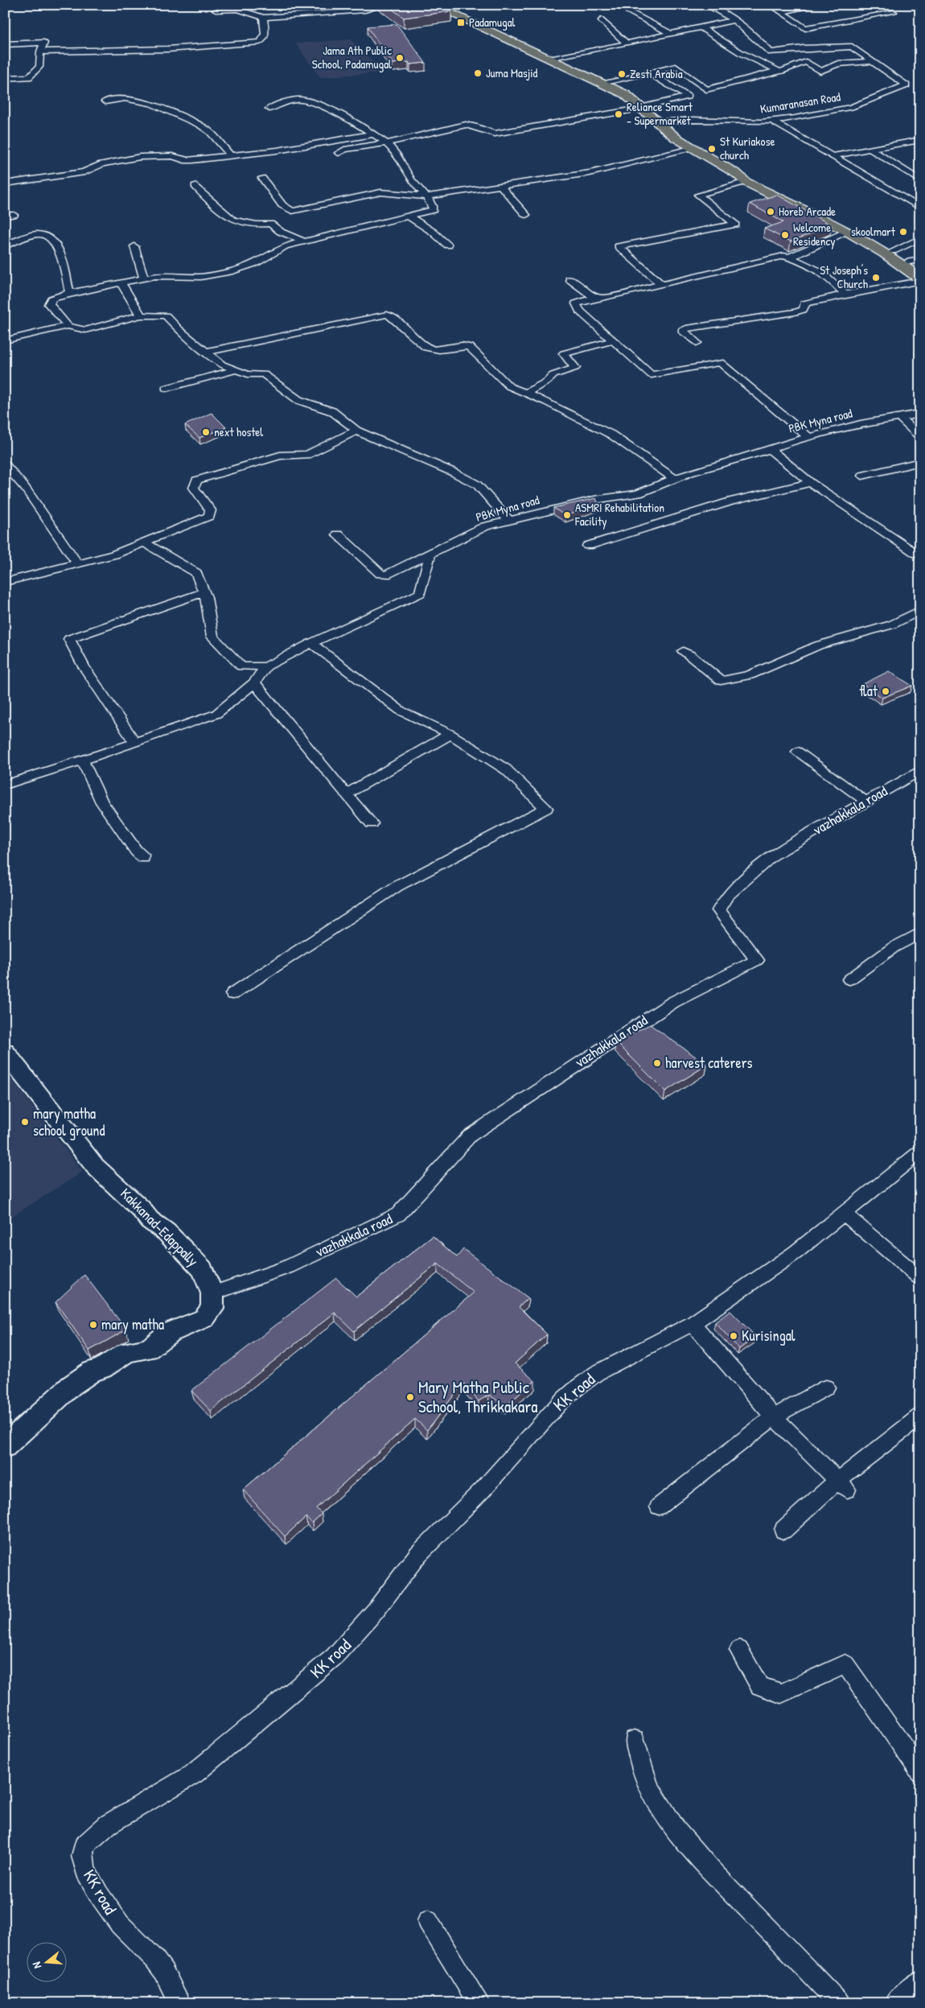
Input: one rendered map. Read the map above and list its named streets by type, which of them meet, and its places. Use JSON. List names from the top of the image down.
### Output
{
  "streets": {
    "street": [
      "Kumaranasan Road",
      "PBK Myna road",
      "vazhakkala road",
      "Kakkanad-Edappally",
      "KK road"
    ]
  },
  "crossings": [
    ["vazhakkala road", "Kakkanad-Edappally"]
  ],
  "places": {
    "transit": ["Padamugal"],
    "other": [
      "Jama Ath Public School, Padamugal",
      "Juma Masjid",
      "Zesti Arabia",
      "Reliance Smart - Supermarket",
      "St Kuriakose church",
      "Horeb Arcade",
      "skoolmart",
      "Welcome Residency",
      "St Joseph's Church",
      "next hostel",
      "ASMRI Rehabilitation Facility",
      "flat",
      "harvest caterers",
      "mary matha school ground",
      "mary matha",
      "Kurisingal",
      "Mary Matha Public School, Thrikkakara"
    ]
  },
  "north": "left"
}
